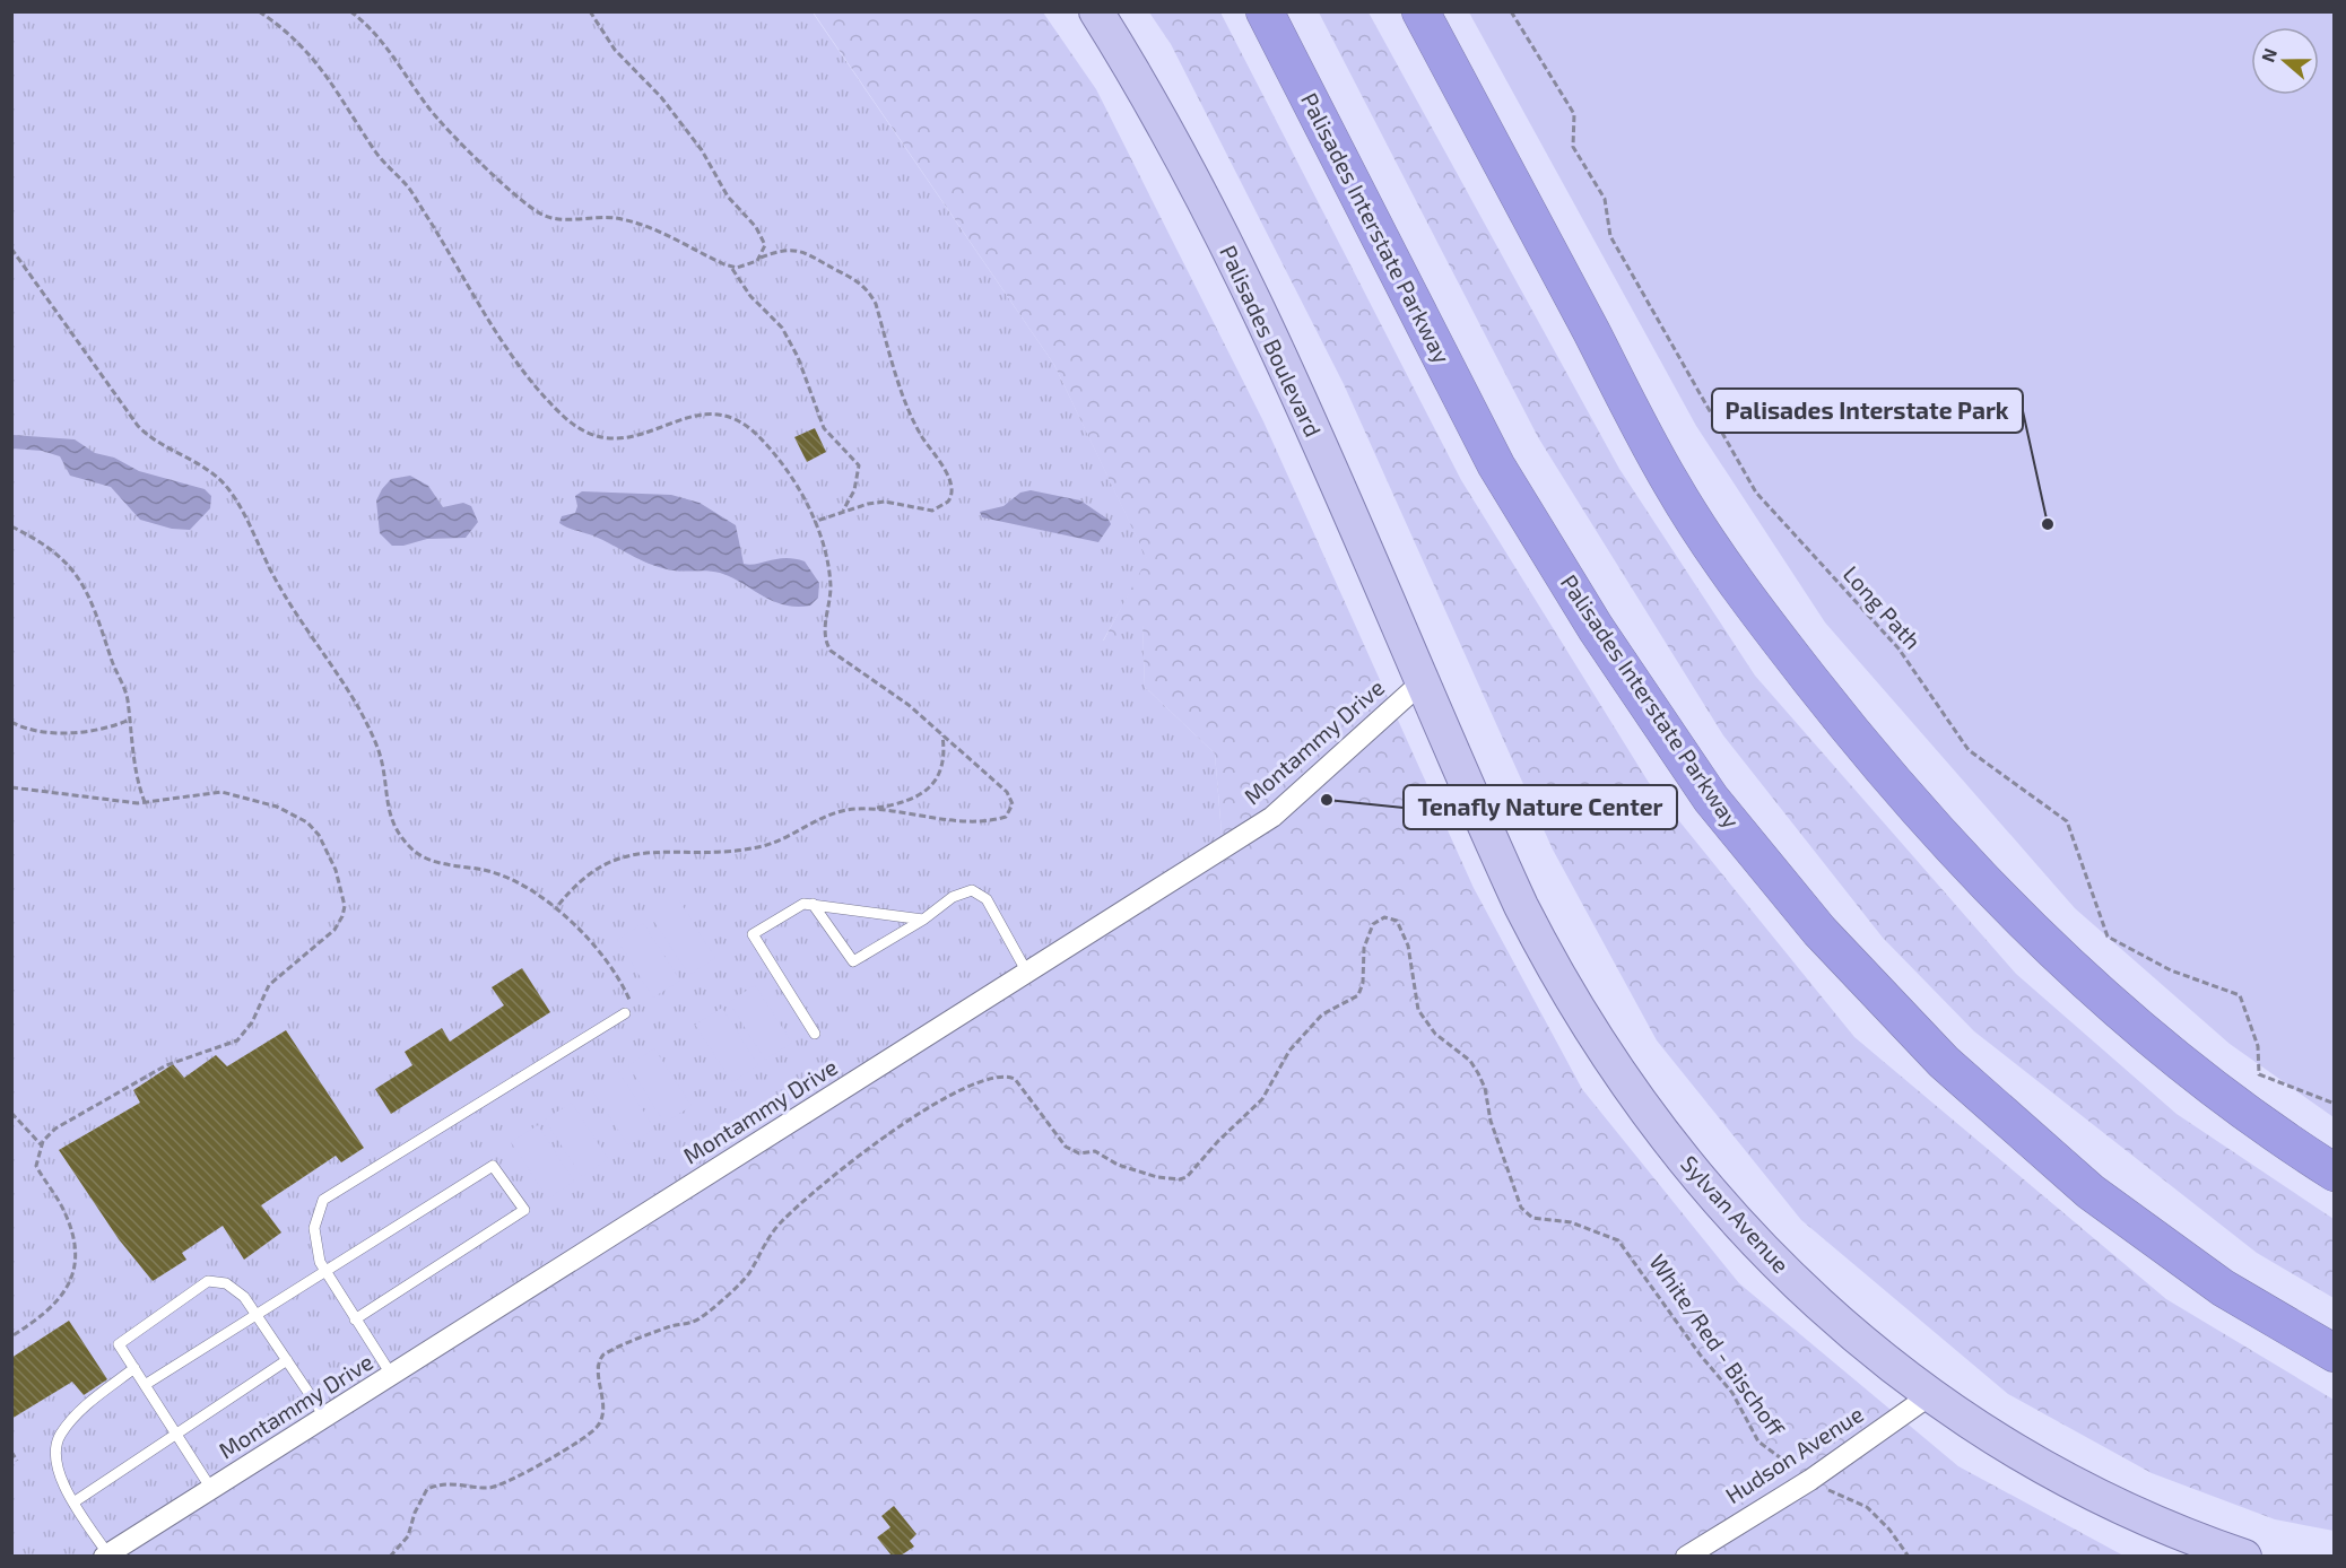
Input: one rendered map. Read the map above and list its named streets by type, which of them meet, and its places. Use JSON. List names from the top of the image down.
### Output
{
  "streets": {
    "highway": ["Palisades Interstate Parkway"],
    "main road": ["Palisades Boulevard", "Sylvan Avenue"],
    "street": ["Montammy Drive", "Hudson Avenue"],
    "path": ["Long Path", "White/Red - Bischoff"]
  },
  "crossings": [
    ["Palisades Boulevard", "Montammy Drive"],
    ["Palisades Boulevard", "Sylvan Avenue"],
    ["Montammy Drive", "Sylvan Avenue"],
    ["Sylvan Avenue", "Hudson Avenue"],
    ["White/Red - Bischoff", "Hudson Avenue"]
  ],
  "places": ["Palisades Interstate Park", "Tenafly Nature Center"],
  "north": "left"
}
